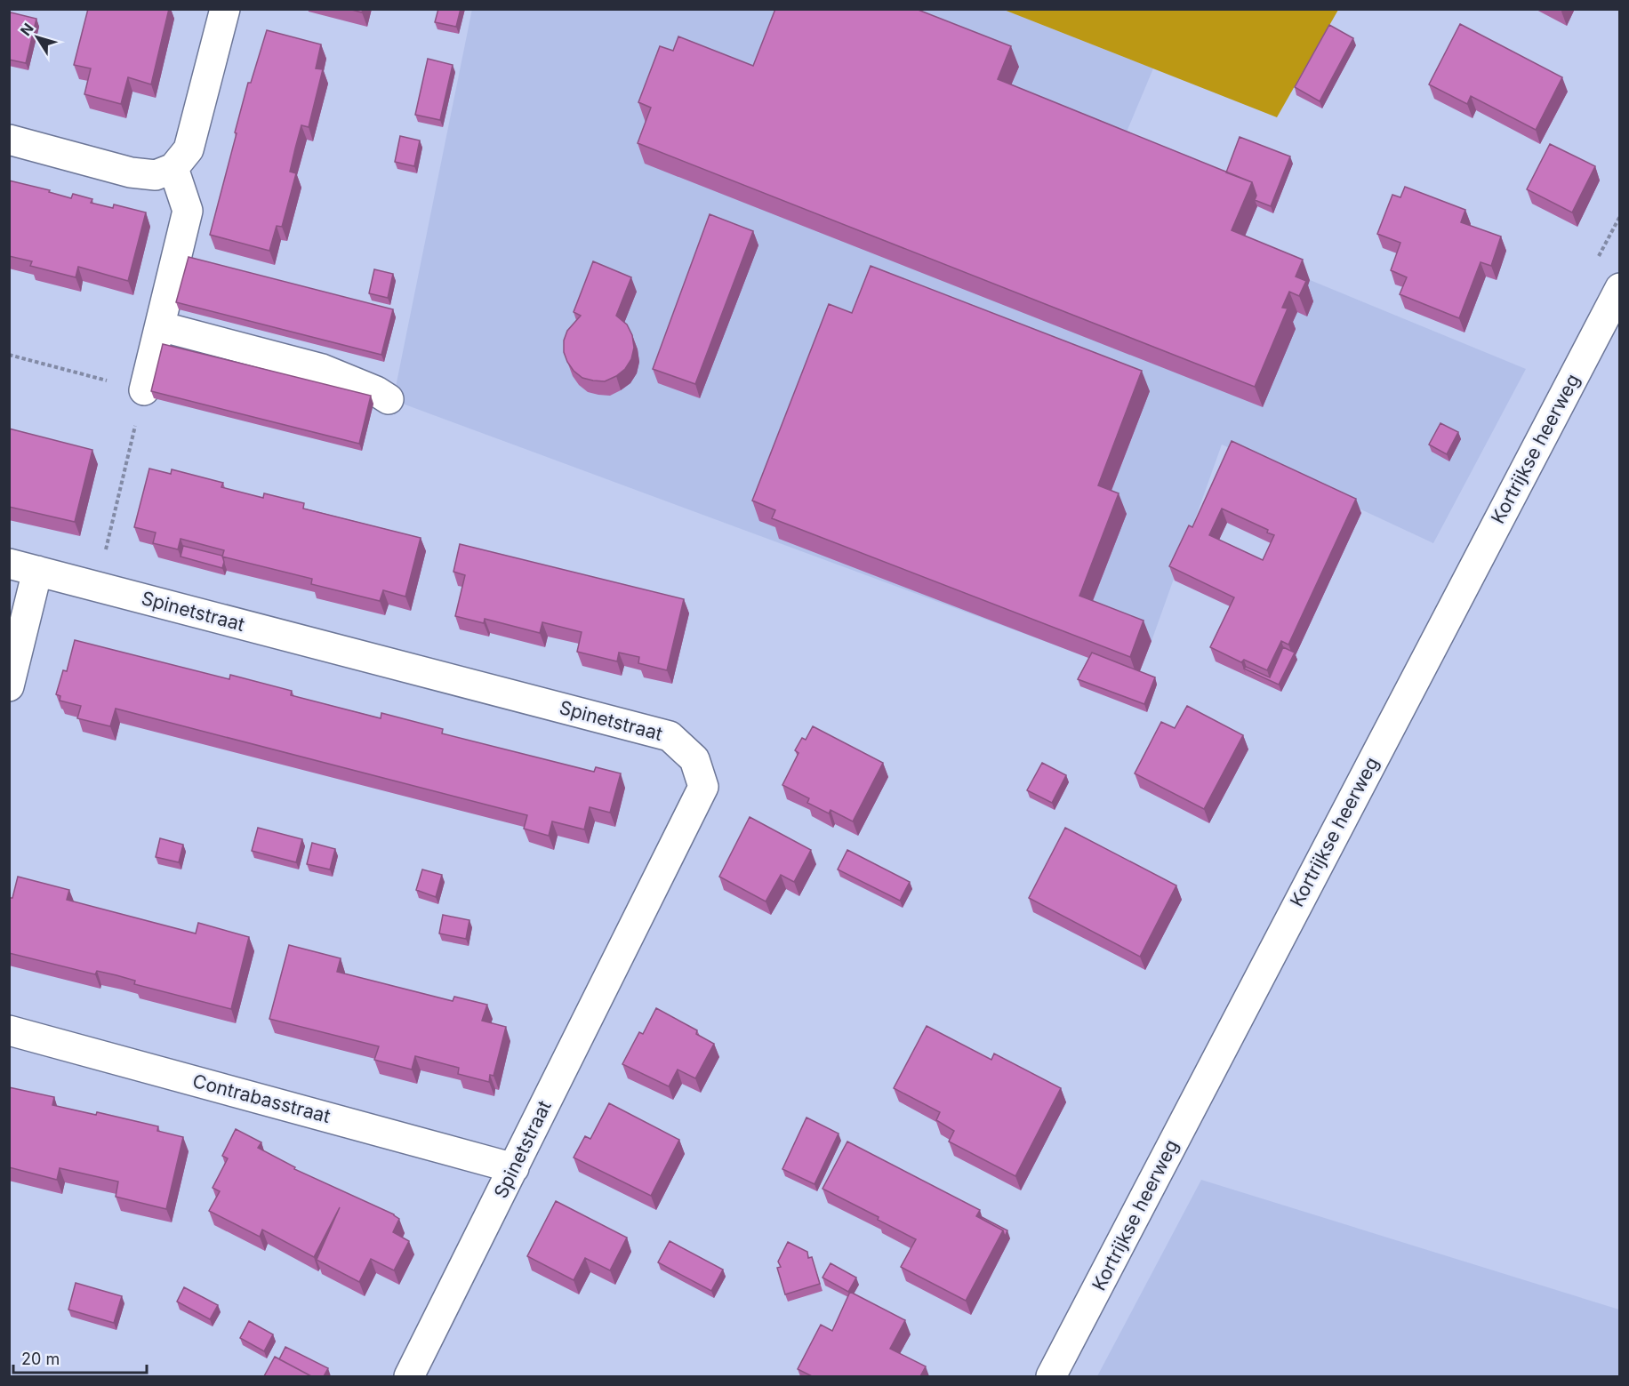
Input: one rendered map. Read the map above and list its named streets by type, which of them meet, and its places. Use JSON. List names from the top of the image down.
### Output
{
  "streets": {
    "street": ["Kortrijkse heerweg", "Spinetstraat", "Contrabasstraat"]
  },
  "crossings": [
    ["Spinetstraat", "Contrabasstraat"]
  ],
  "scale_bar": "20 m",
  "north": "top left"
}
